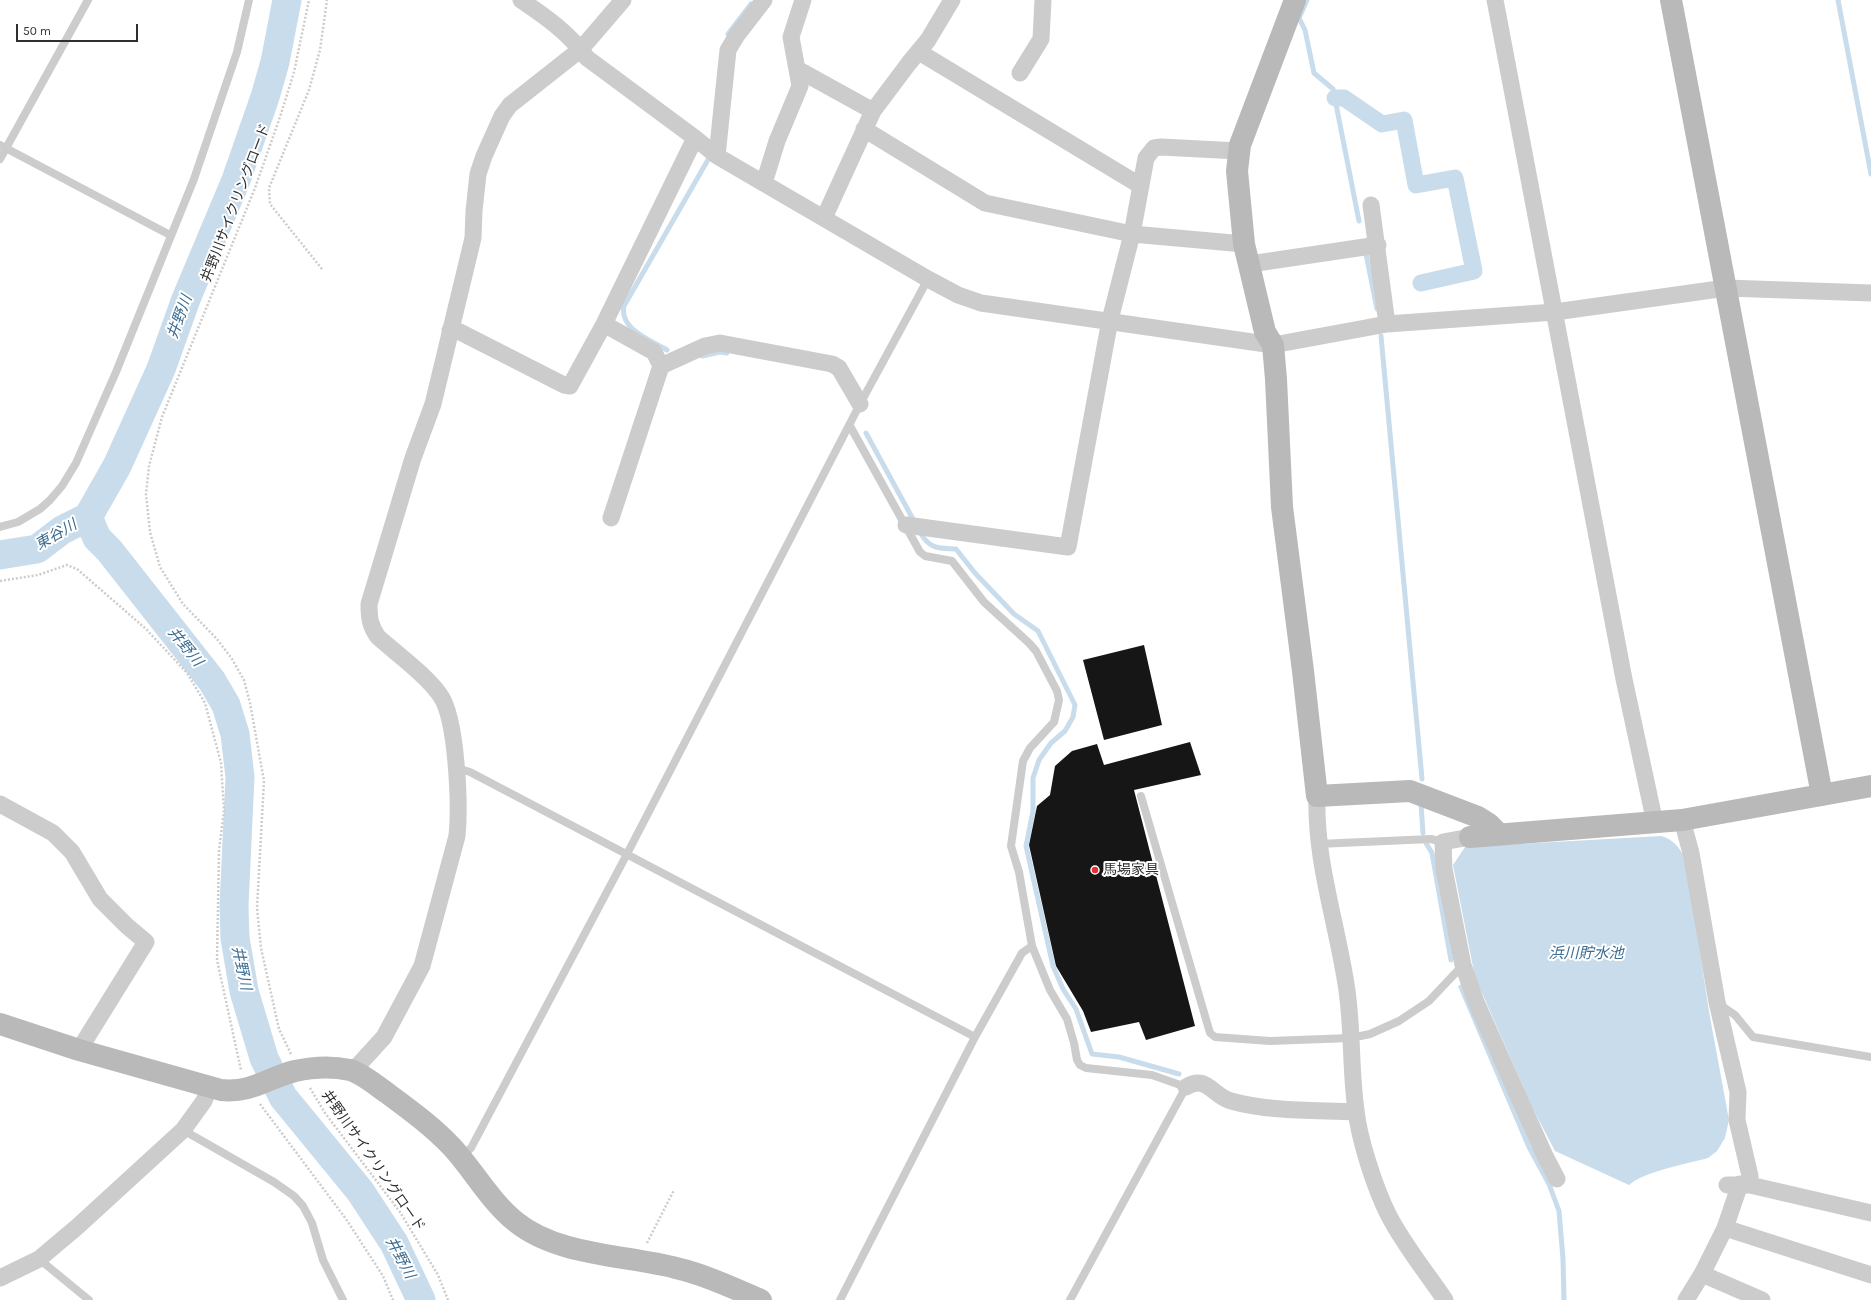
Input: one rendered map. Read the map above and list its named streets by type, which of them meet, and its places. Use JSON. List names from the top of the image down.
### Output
{
  "streets": {
    "path": ["井野川サイクリングロード"]
  },
  "water": ["井野川", "東谷川", "浜川貯水池"],
  "places": ["馬場家具"],
  "scale_bar": "50 m"
}
